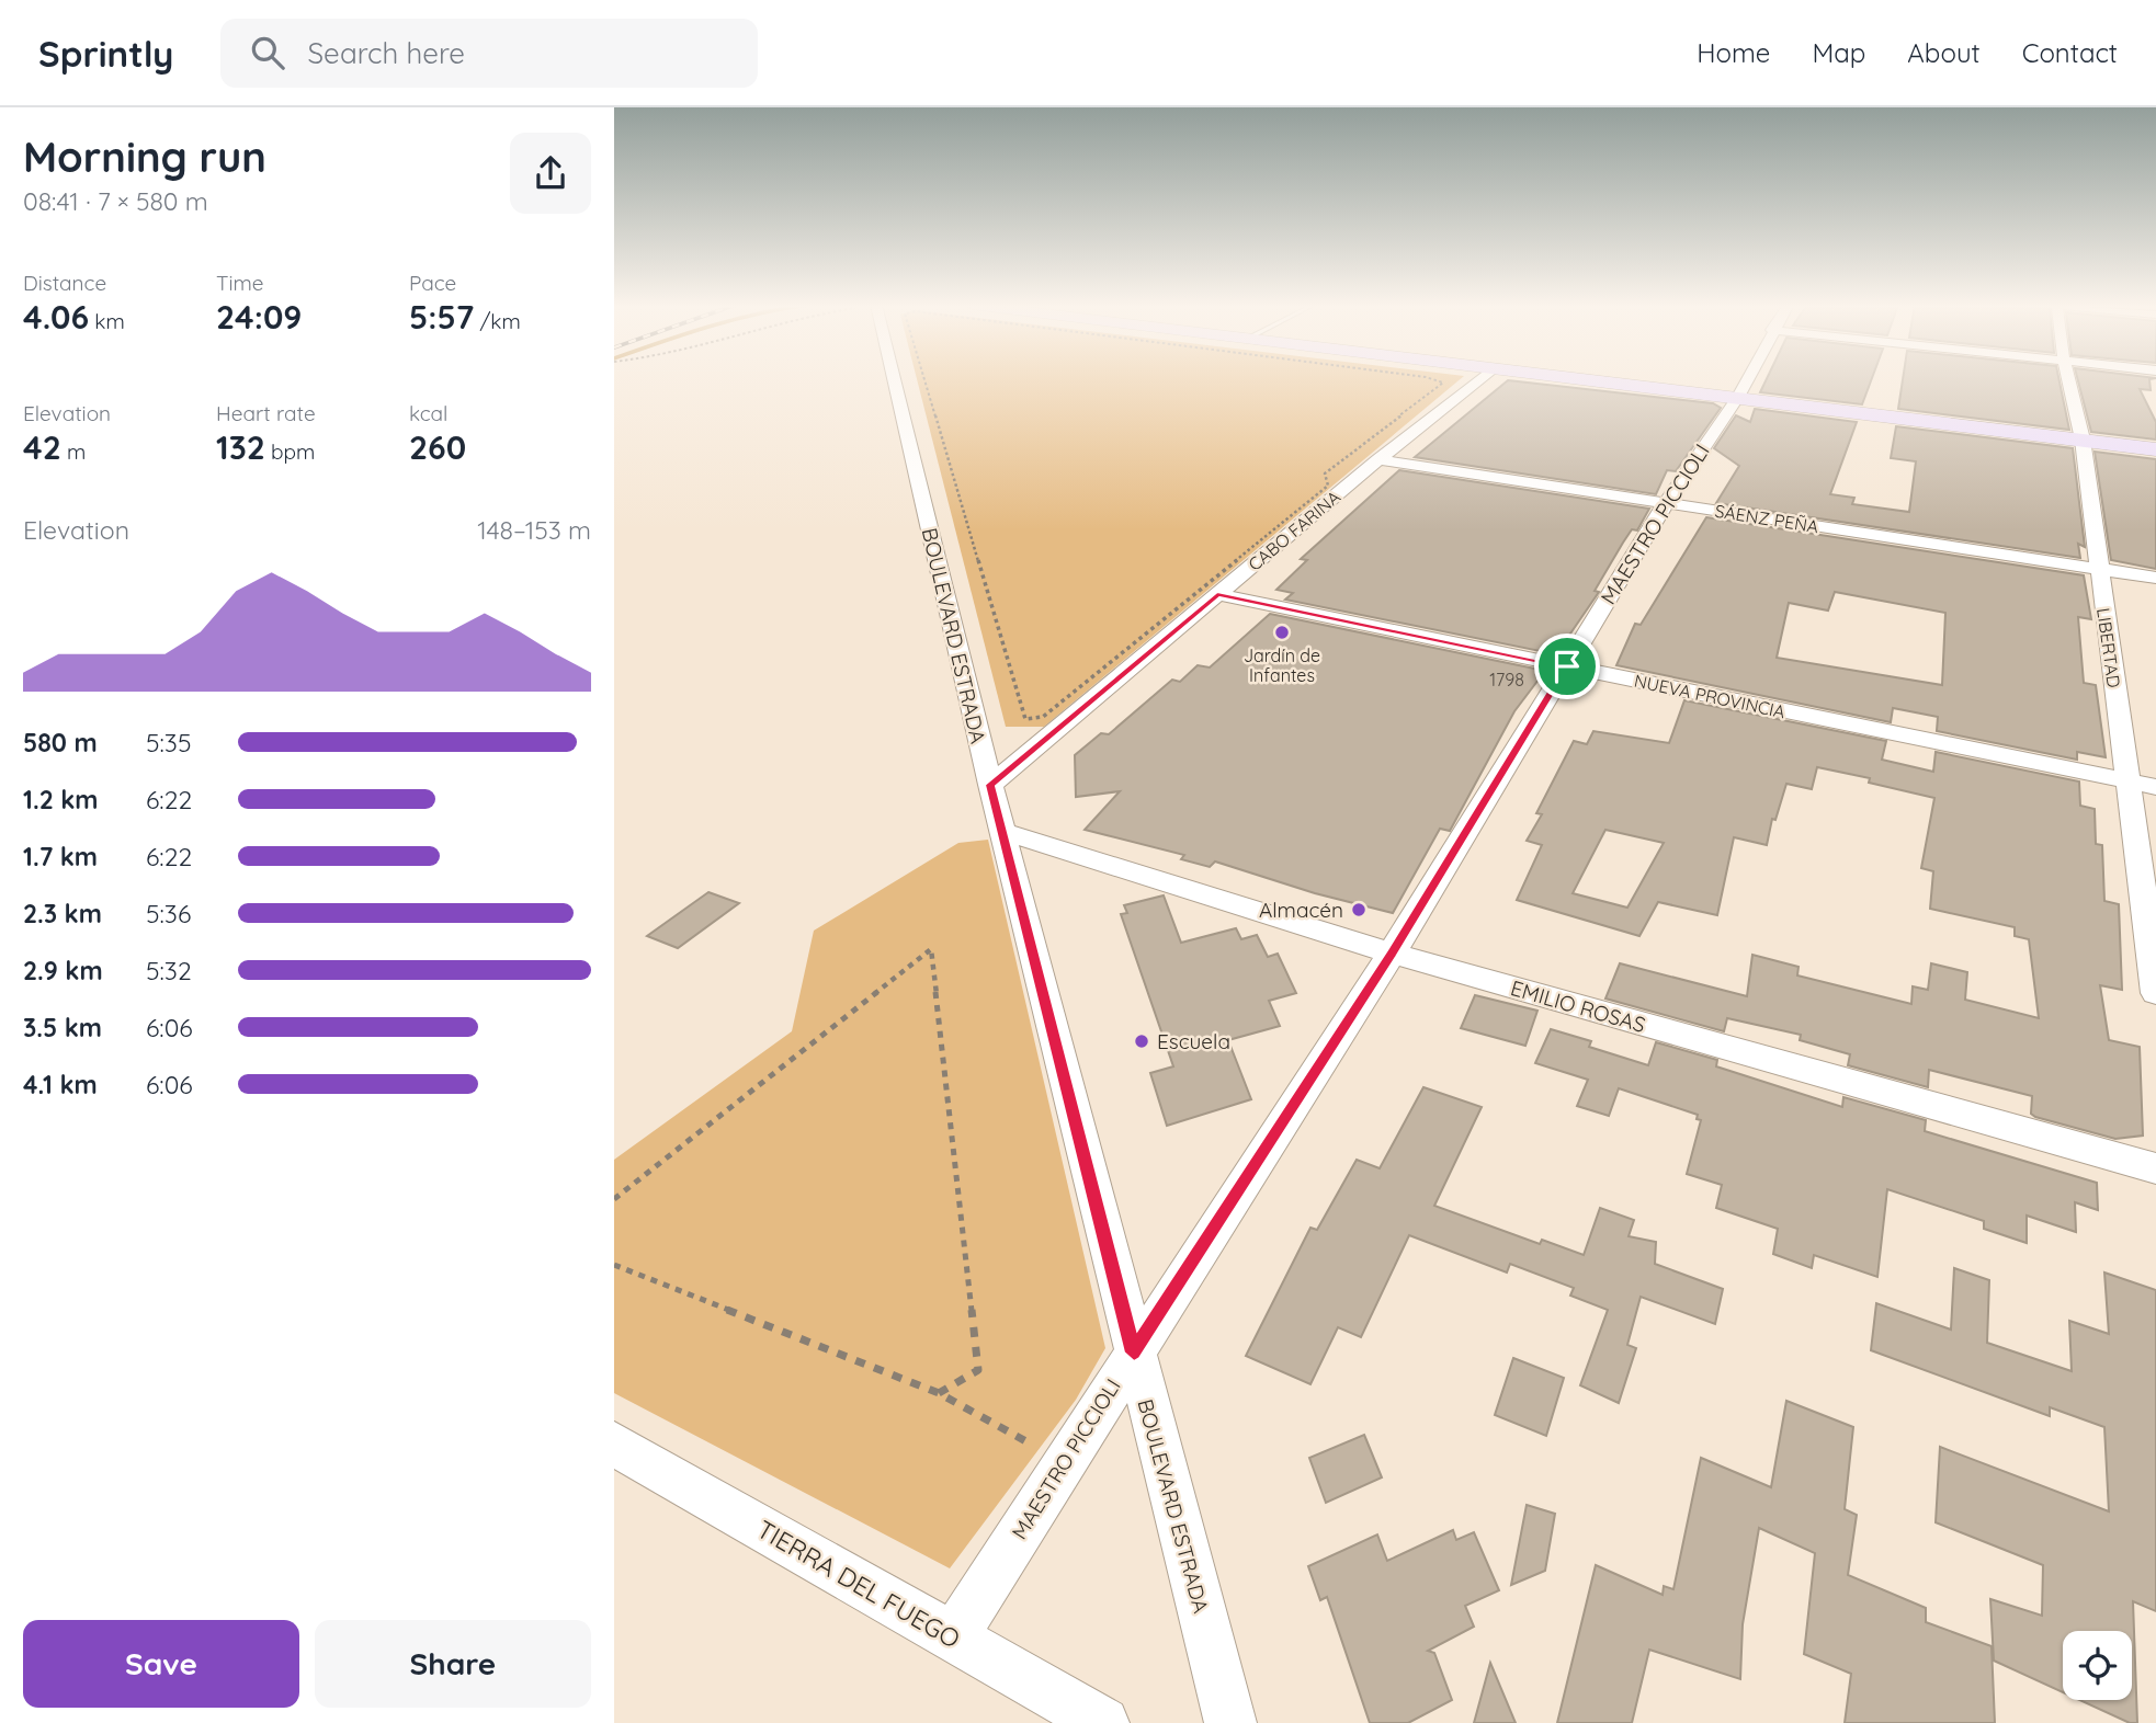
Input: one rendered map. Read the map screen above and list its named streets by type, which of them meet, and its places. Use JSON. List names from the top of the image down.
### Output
{
  "streets": {
    "street": [
      "SÁENZ PEÑA",
      "MAESTRO PICCIOLI",
      "CABO FARINA",
      "BOULEVARD ESTRADA",
      "LIBERTAD",
      "NUEVA PROVINCIA",
      "EMILIO ROSAS",
      "TIERRA DEL FUEGO"
    ]
  },
  "crossings": [
    ["SÁENZ PEÑA", "MAESTRO PICCIOLI"],
    ["SÁENZ PEÑA", "CABO FARINA"],
    ["SÁENZ PEÑA", "LIBERTAD"],
    ["MAESTRO PICCIOLI", "BOULEVARD ESTRADA"],
    ["MAESTRO PICCIOLI", "NUEVA PROVINCIA"],
    ["MAESTRO PICCIOLI", "EMILIO ROSAS"],
    ["MAESTRO PICCIOLI", "TIERRA DEL FUEGO"],
    ["CABO FARINA", "BOULEVARD ESTRADA"],
    ["CABO FARINA", "NUEVA PROVINCIA"],
    ["BOULEVARD ESTRADA", "EMILIO ROSAS"],
    ["LIBERTAD", "NUEVA PROVINCIA"]
  ],
  "places": ["Jardín de Infantes", "Almacén", "Escuela"],
  "house_numbers": ["1798"],
  "page": {
    "header": "Sprintly",
    "search": "Search here",
    "nav": [
      "Home",
      "Map",
      "About",
      "Contact"
    ],
    "heading": ["Morning run", "08:41 · 7 × 580 m"],
    "stats": [
      ["Distance", "4.06 km"],
      ["Time", "24:09"],
      ["Pace", "5:57 /km"],
      ["Elevation", "42 m"],
      ["Heart rate", "132 bpm"],
      ["kcal", "260"]
    ],
    "chart": ["Elevation", "148–153 m"],
    "list": [
      {
        "name": "580 m",
        "note": "5:35"
      },
      {
        "name": "1.2 km",
        "note": "6:22"
      },
      {
        "name": "1.7 km",
        "note": "6:22"
      },
      {
        "name": "2.3 km",
        "note": "5:36"
      },
      {
        "name": "2.9 km",
        "note": "5:32"
      },
      {
        "name": "3.5 km",
        "note": "6:06"
      },
      {
        "name": "4.1 km",
        "note": "6:06"
      }
    ],
    "buttons": ["Save", "Share"]
  }
}
